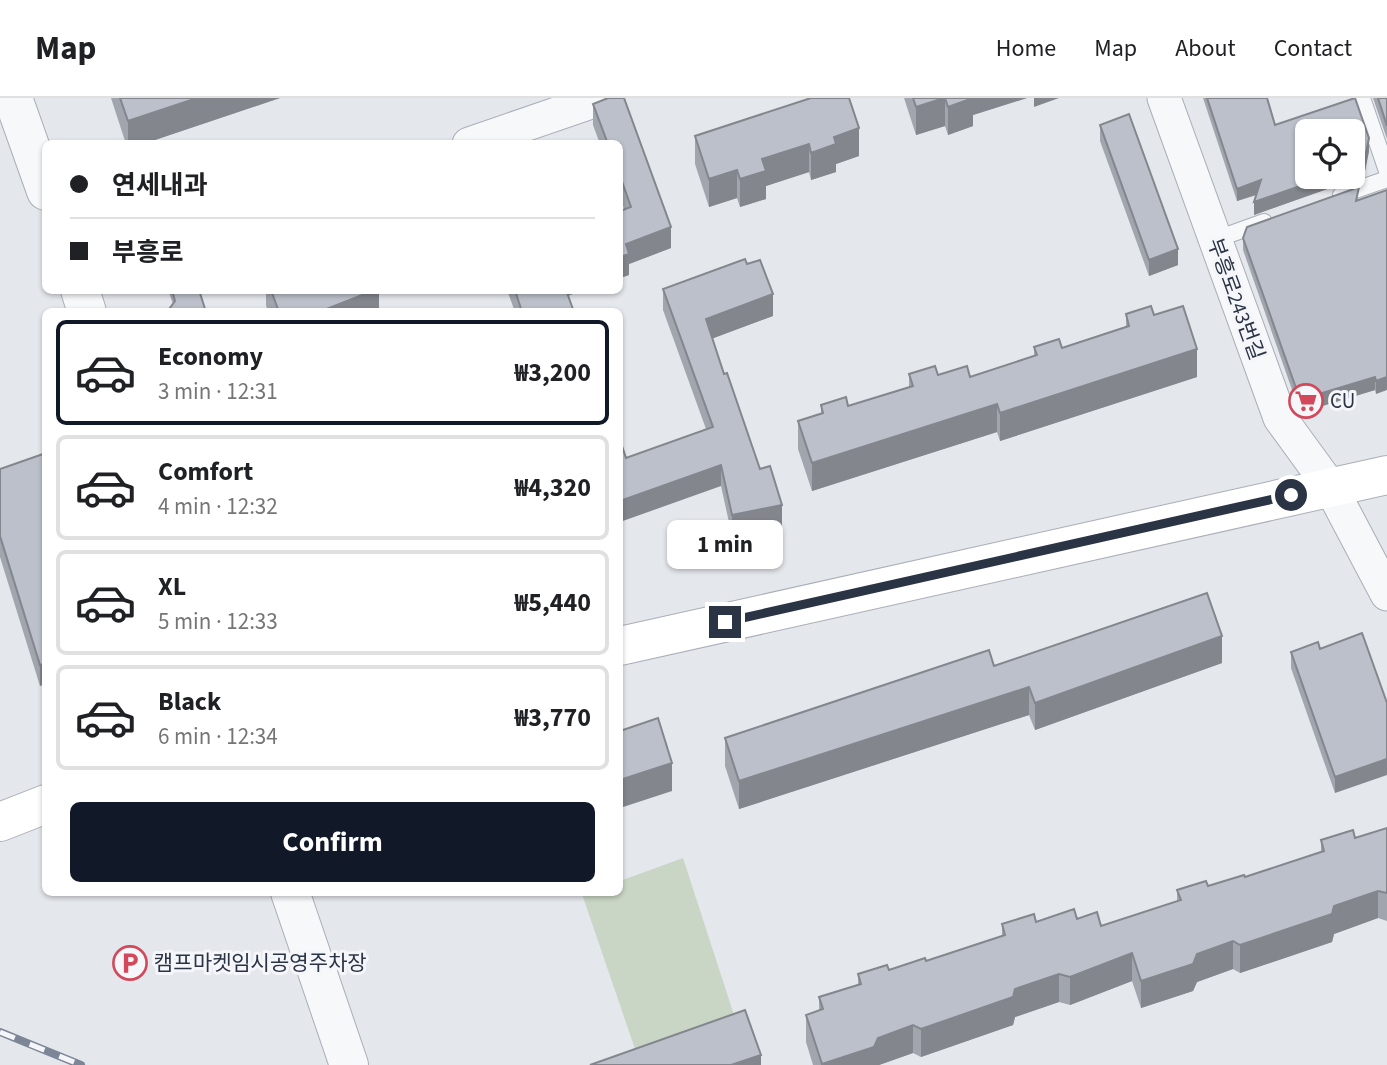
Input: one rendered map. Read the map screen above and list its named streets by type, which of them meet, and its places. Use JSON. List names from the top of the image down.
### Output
{
  "streets": {
    "street": ["부흥로243번길"]
  },
  "places": {
    "supermarket": ["CU"],
    "parking": ["캠프마켓임시공영주차장"]
  },
  "page": {
    "header": "Map",
    "nav": [
      "Home",
      "Map",
      "About",
      "Contact"
    ],
    "banner": ["연세내과", "부흥로"],
    "list": [
      {
        "name": "Economy",
        "note": "3 min · 12:31",
        "value": "₩3,200"
      },
      {
        "name": "Comfort",
        "note": "4 min · 12:32",
        "value": "₩4,320"
      },
      {
        "name": "XL",
        "note": "5 min · 12:33",
        "value": "₩5,440"
      },
      {
        "name": "Black",
        "note": "6 min · 12:34",
        "value": "₩3,770"
      }
    ],
    "bubble": "1 min",
    "buttons": "Confirm"
  }
}
